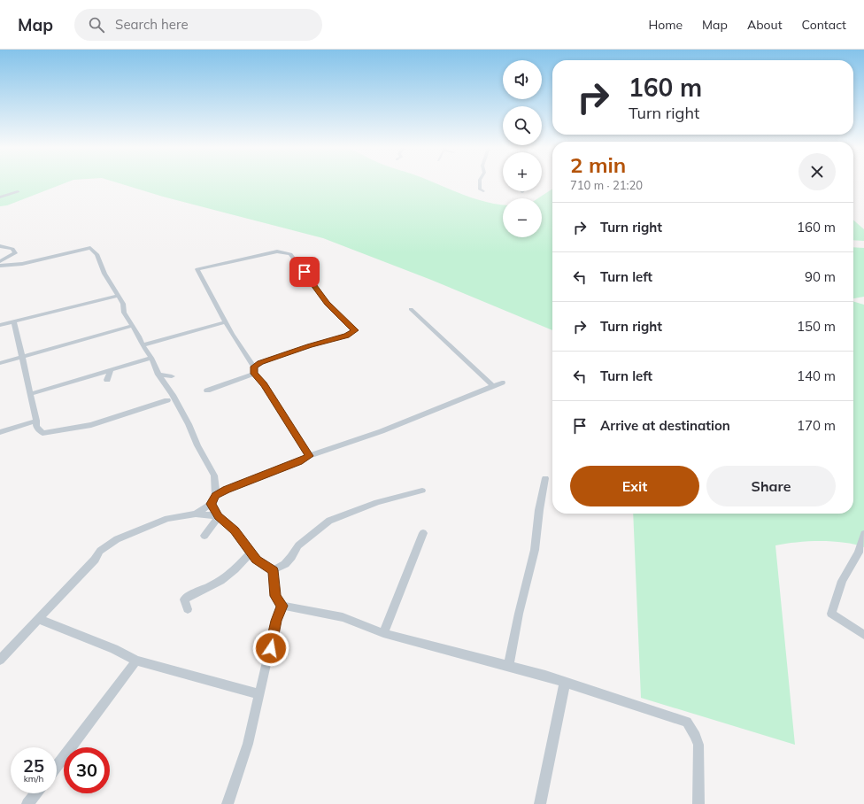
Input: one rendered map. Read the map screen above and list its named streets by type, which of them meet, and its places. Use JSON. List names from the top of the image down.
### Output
{
  "page": {
    "header": "Map",
    "search": "Search here",
    "nav": [
      "Home",
      "Map",
      "About",
      "Contact"
    ],
    "map_buttons": ["+", "−"],
    "turn": ["160 m", "Turn right"],
    "heading": ["2 min", "710 m · 21:20"],
    "list": [
      {
        "name": "Turn right",
        "value": "160 m"
      },
      {
        "name": "Turn left",
        "value": "90 m"
      },
      {
        "name": "Turn right",
        "value": "150 m"
      },
      {
        "name": "Turn left",
        "value": "140 m"
      },
      {
        "name": "Arrive at destination",
        "value": "170 m"
      }
    ],
    "buttons": ["Exit", "Share"],
    "speed": "25 km/h",
    "limit": "30"
  }
}
